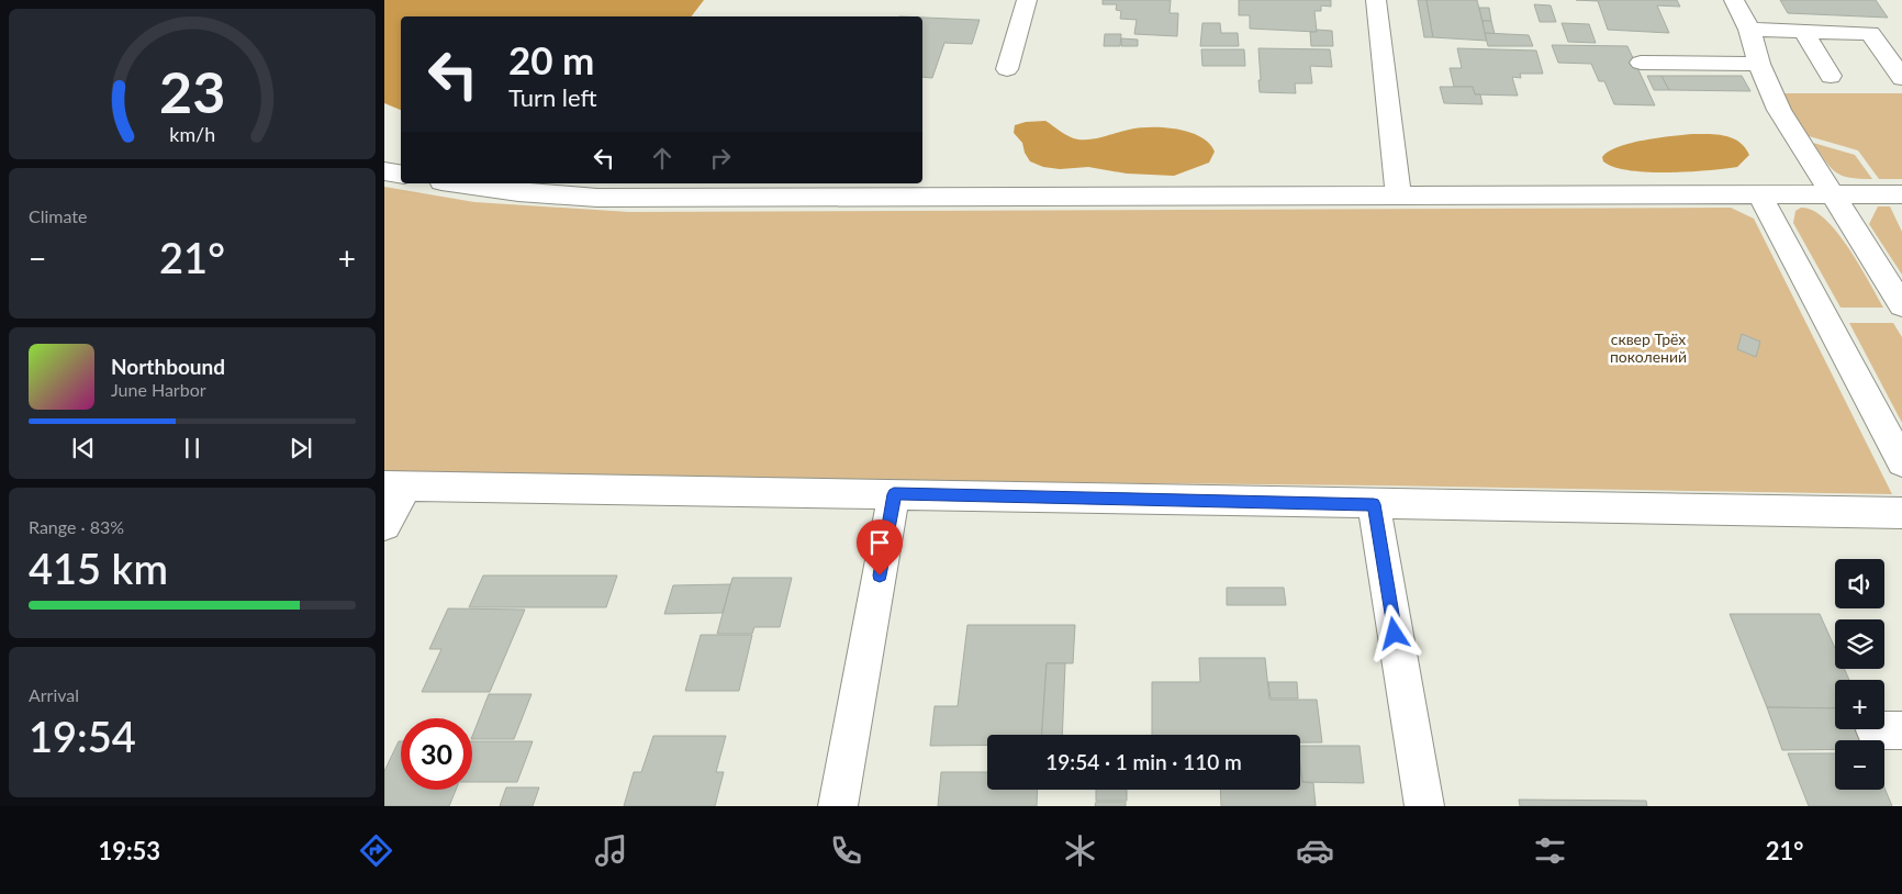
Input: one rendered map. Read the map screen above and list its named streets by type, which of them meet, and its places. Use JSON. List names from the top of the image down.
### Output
{
  "parks": ["сквер Трёх поколений"],
  "page": {
    "turn": ["20 m", "Turn left"],
    "tile": [
      "Climate",
      ["Range · 83%", "415 km"],
      ["Arrival", "19:54"]
    ],
    "heat": ["−", "21°", "+"],
    "song": ["Northbound", "June Harbor"],
    "map_buttons": ["+", "−"],
    "limit": "30",
    "trip": "19:54 · 1 min · 110 m",
    "tabs": ["19:53", "21°"],
    "gauge": ["23", "km/h"]
  }
}
